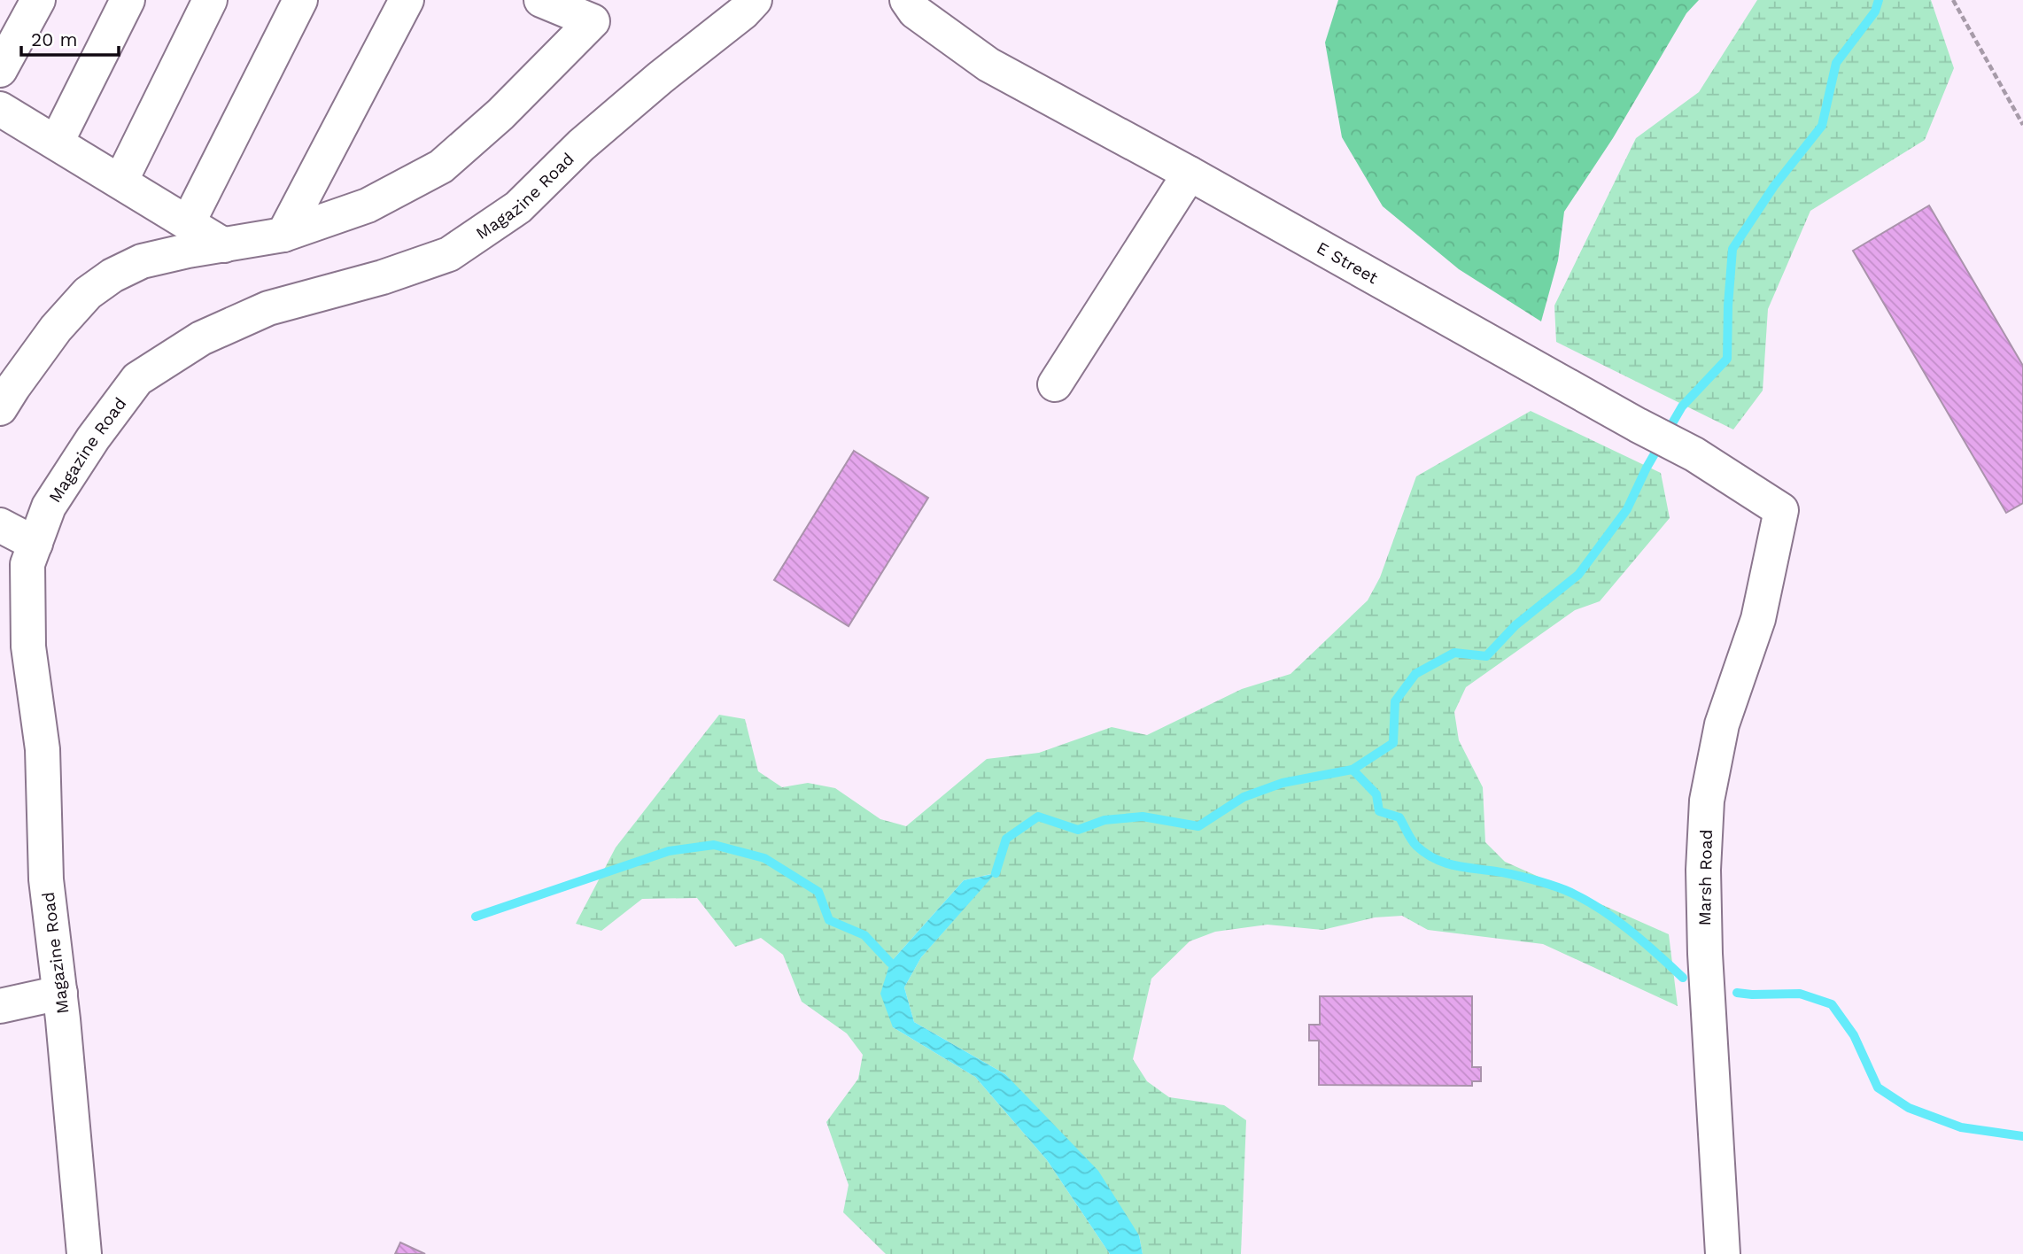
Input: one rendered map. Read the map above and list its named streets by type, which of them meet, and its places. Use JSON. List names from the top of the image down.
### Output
{
  "streets": {
    "street": ["Magazine Road", "E Street", "Marsh Road"]
  },
  "crossings": [
    ["E Street", "Marsh Road"]
  ],
  "scale_bar": "20 m"
}
